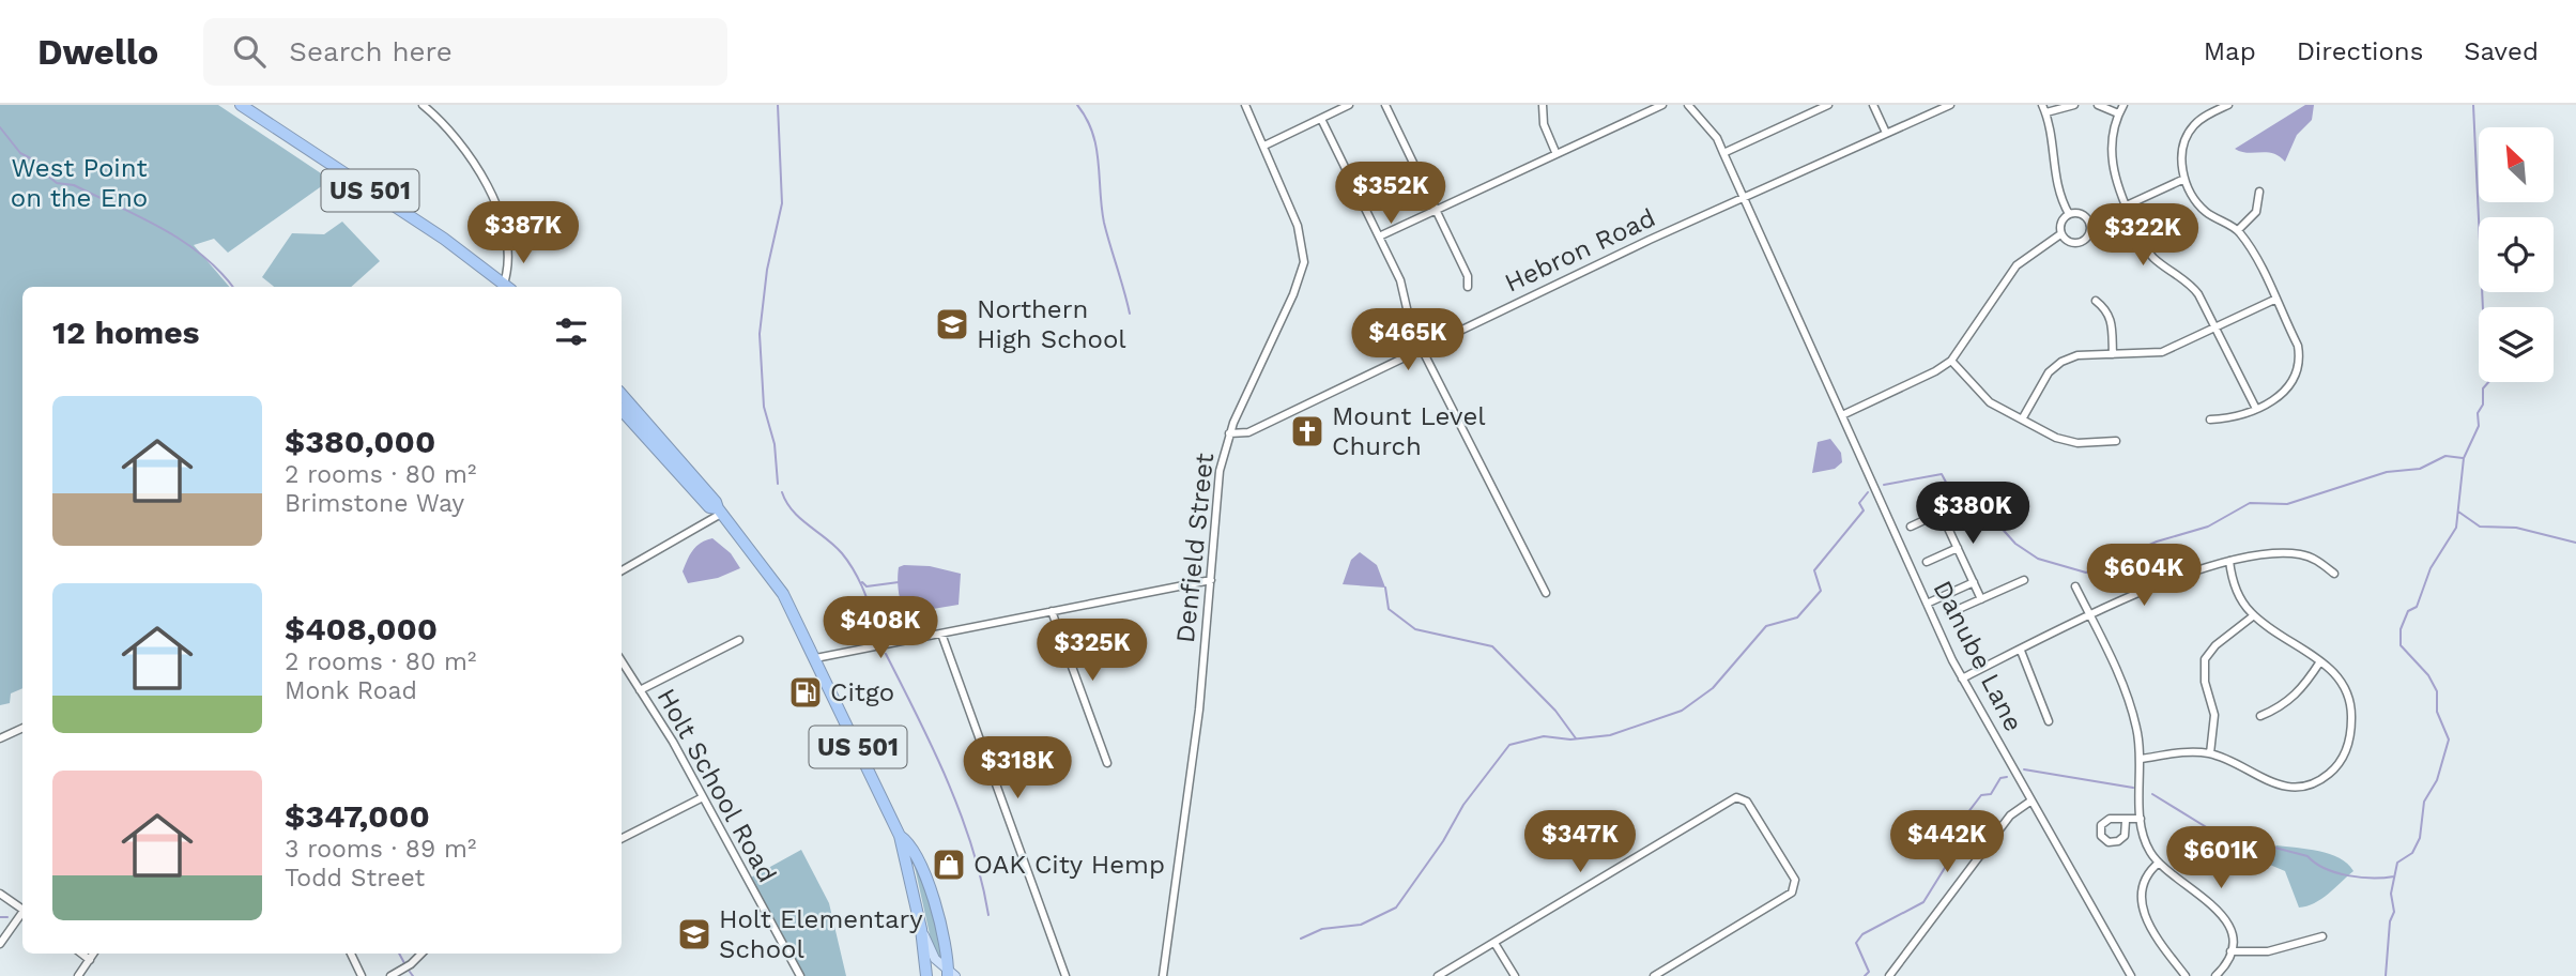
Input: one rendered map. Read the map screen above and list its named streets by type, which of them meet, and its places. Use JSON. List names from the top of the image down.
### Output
{
  "streets": {
    "highway": ["US 501"],
    "street": [
      "Hebron Road",
      "Denfield Street",
      "Danube Lane",
      "Holt School Road"
    ]
  },
  "crossings": [
    ["Hebron Road", "Denfield Street"],
    ["Hebron Road", "Danube Lane"]
  ],
  "parks": ["West Point on the Eno"],
  "places": {
    "school or university": ["Northern High School", "Holt Elementary School"],
    "church": ["Mount Level Church"],
    "fuel station": ["Citgo"],
    "shop": ["OAK City Hemp"]
  },
  "north": "top left",
  "page": {
    "header": "Dwello",
    "search": "Search here",
    "nav": ["Map", "Directions", "Saved"],
    "price": [
      "$352K",
      "$387K",
      "$322K",
      "$465K",
      "$380K",
      "$604K",
      "$408K",
      "$325K",
      "$318K",
      "$347K",
      "$442K",
      "$601K"
    ],
    "heading": "12 homes",
    "list": [
      {
        "name": "$380,000",
        "note": "2 rooms · 80 m² · Brimstone Way"
      },
      {
        "name": "$408,000",
        "note": "2 rooms · 80 m² · Monk Road"
      },
      {
        "name": "$347,000",
        "note": "3 rooms · 89 m² · Todd Street"
      }
    ]
  }
}
